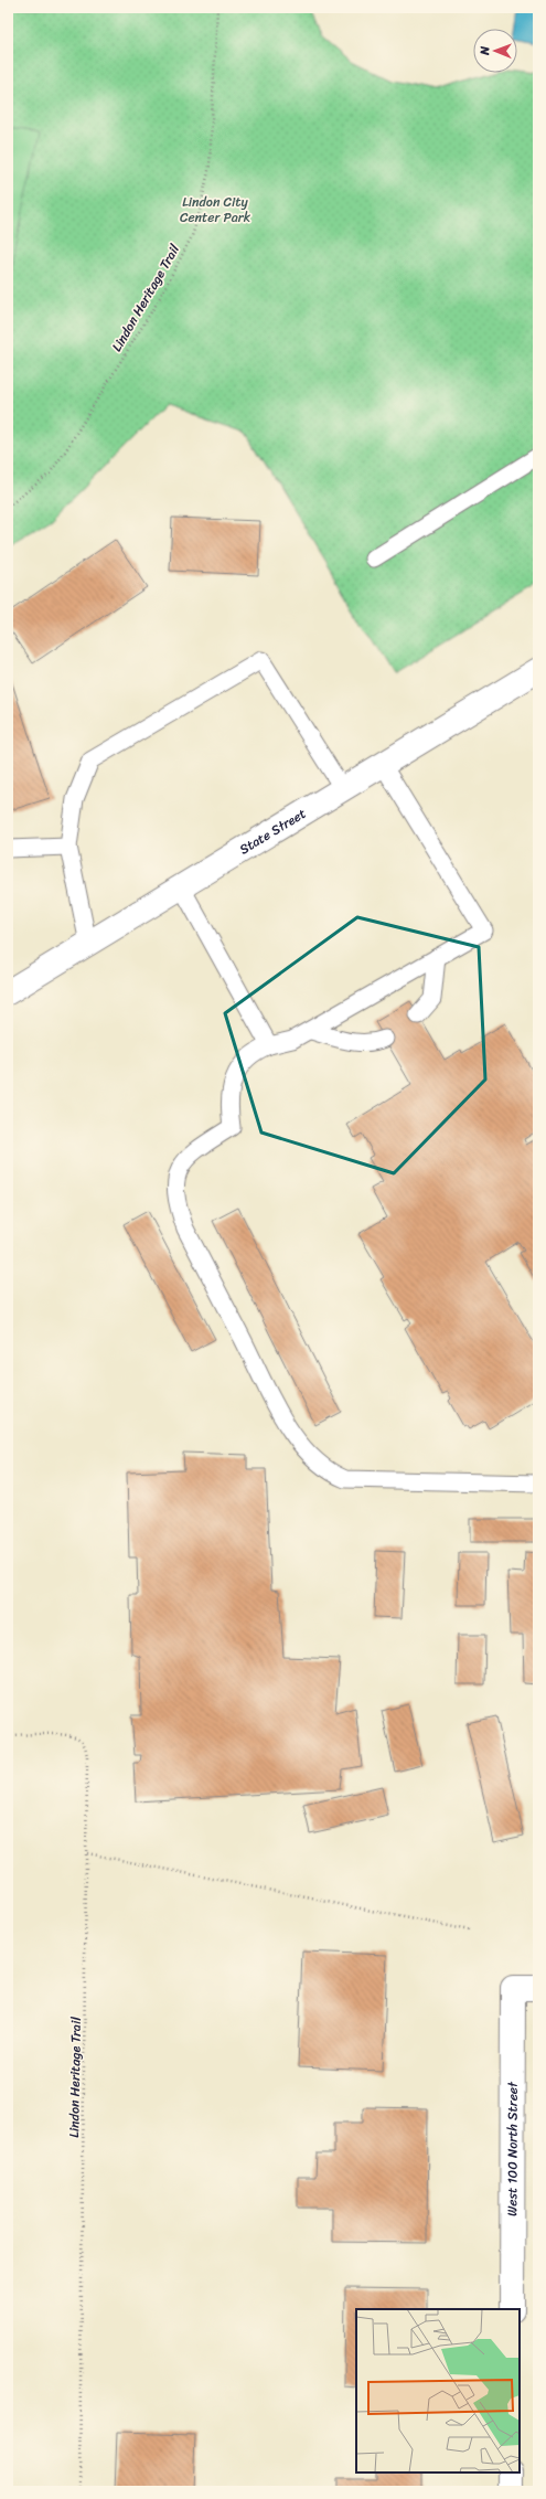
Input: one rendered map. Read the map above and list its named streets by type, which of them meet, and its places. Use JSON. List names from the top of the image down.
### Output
{
  "streets": {
    "main road": ["State Street", "West 100 North Street"],
    "path": ["Lindon Heritage Trail"]
  },
  "parks": ["Lindon City Center Park"],
  "north": "left"
}
